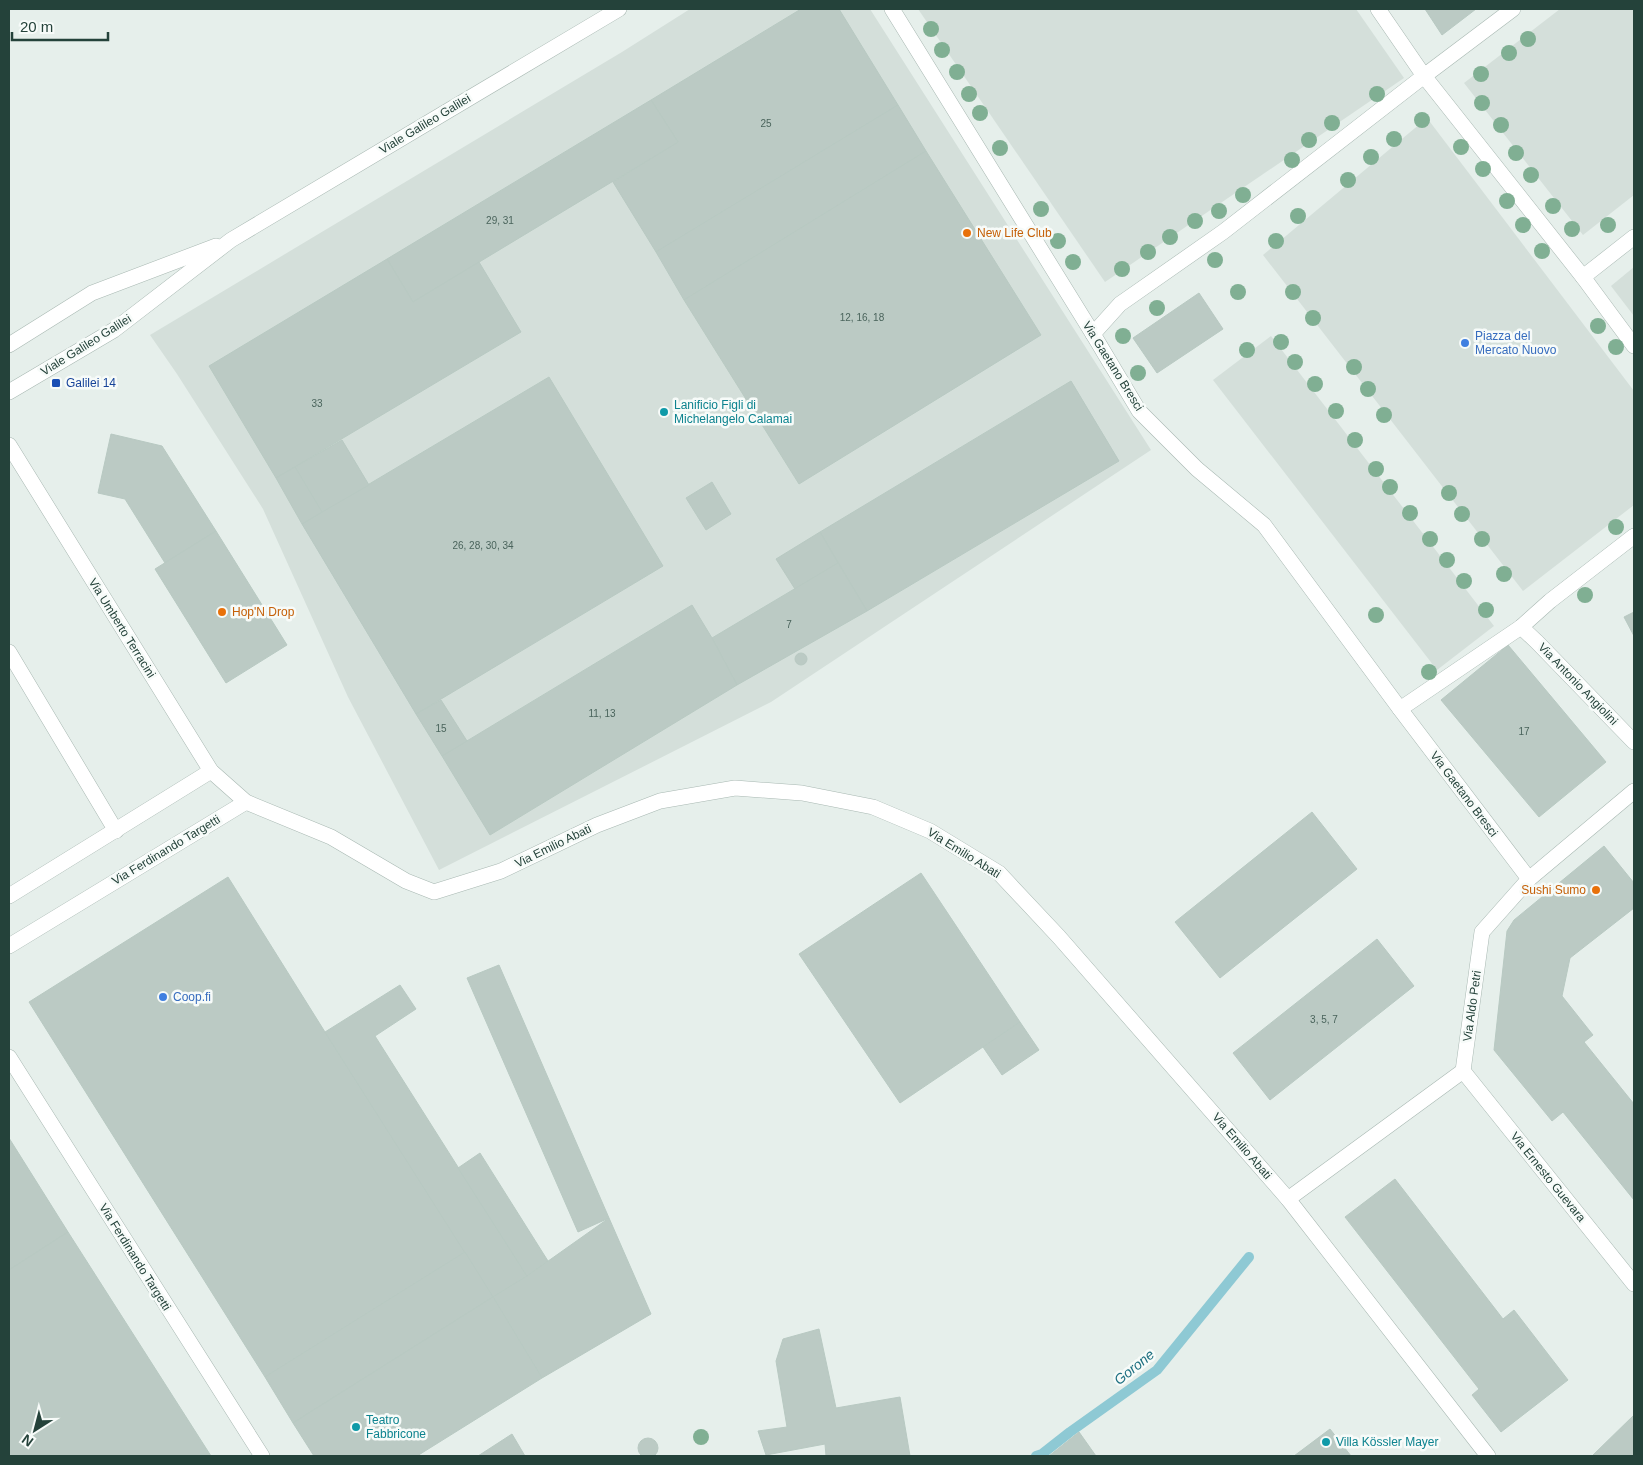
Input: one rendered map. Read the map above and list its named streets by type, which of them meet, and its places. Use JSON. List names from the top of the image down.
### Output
{
  "streets": {
    "street": [
      "Viale Galileo Galilei",
      "Via Gaetano Bresci",
      "Via Umberto Terracini",
      "Via Antonio Angiolini",
      "Via Emilio Abati",
      "Via Ferdinando Targetti",
      "Via Aldo Petri",
      "Via Ernesto Guevara"
    ]
  },
  "crossings": [
    ["Via Gaetano Bresci", "Via Aldo Petri"],
    ["Via Umberto Terracini", "Via Emilio Abati"],
    ["Via Umberto Terracini", "Via Ferdinando Targetti"],
    ["Via Emilio Abati", "Via Ferdinando Targetti"],
    ["Via Aldo Petri", "Via Ernesto Guevara"]
  ],
  "water": ["Gorone"],
  "places": {
    "other": [
      "New Life Club",
      "Piazza del Mercato Nuovo",
      "Lanificio Figli di Michelangelo Calamai",
      "Hop'N Drop",
      "Sushi Sumo",
      "Coop.fi",
      "Teatro Fabbricone",
      "Villa Kössler Mayer"
    ],
    "transit": ["Galilei 14"]
  },
  "house_numbers": [
    "25",
    "29, 31",
    "12, 16, 18",
    "33",
    "26, 28, 30, 34",
    "7",
    "11, 13",
    "15",
    "17",
    "3, 5, 7"
  ],
  "scale_bar": "20 m",
  "north": "bottom left"
}
